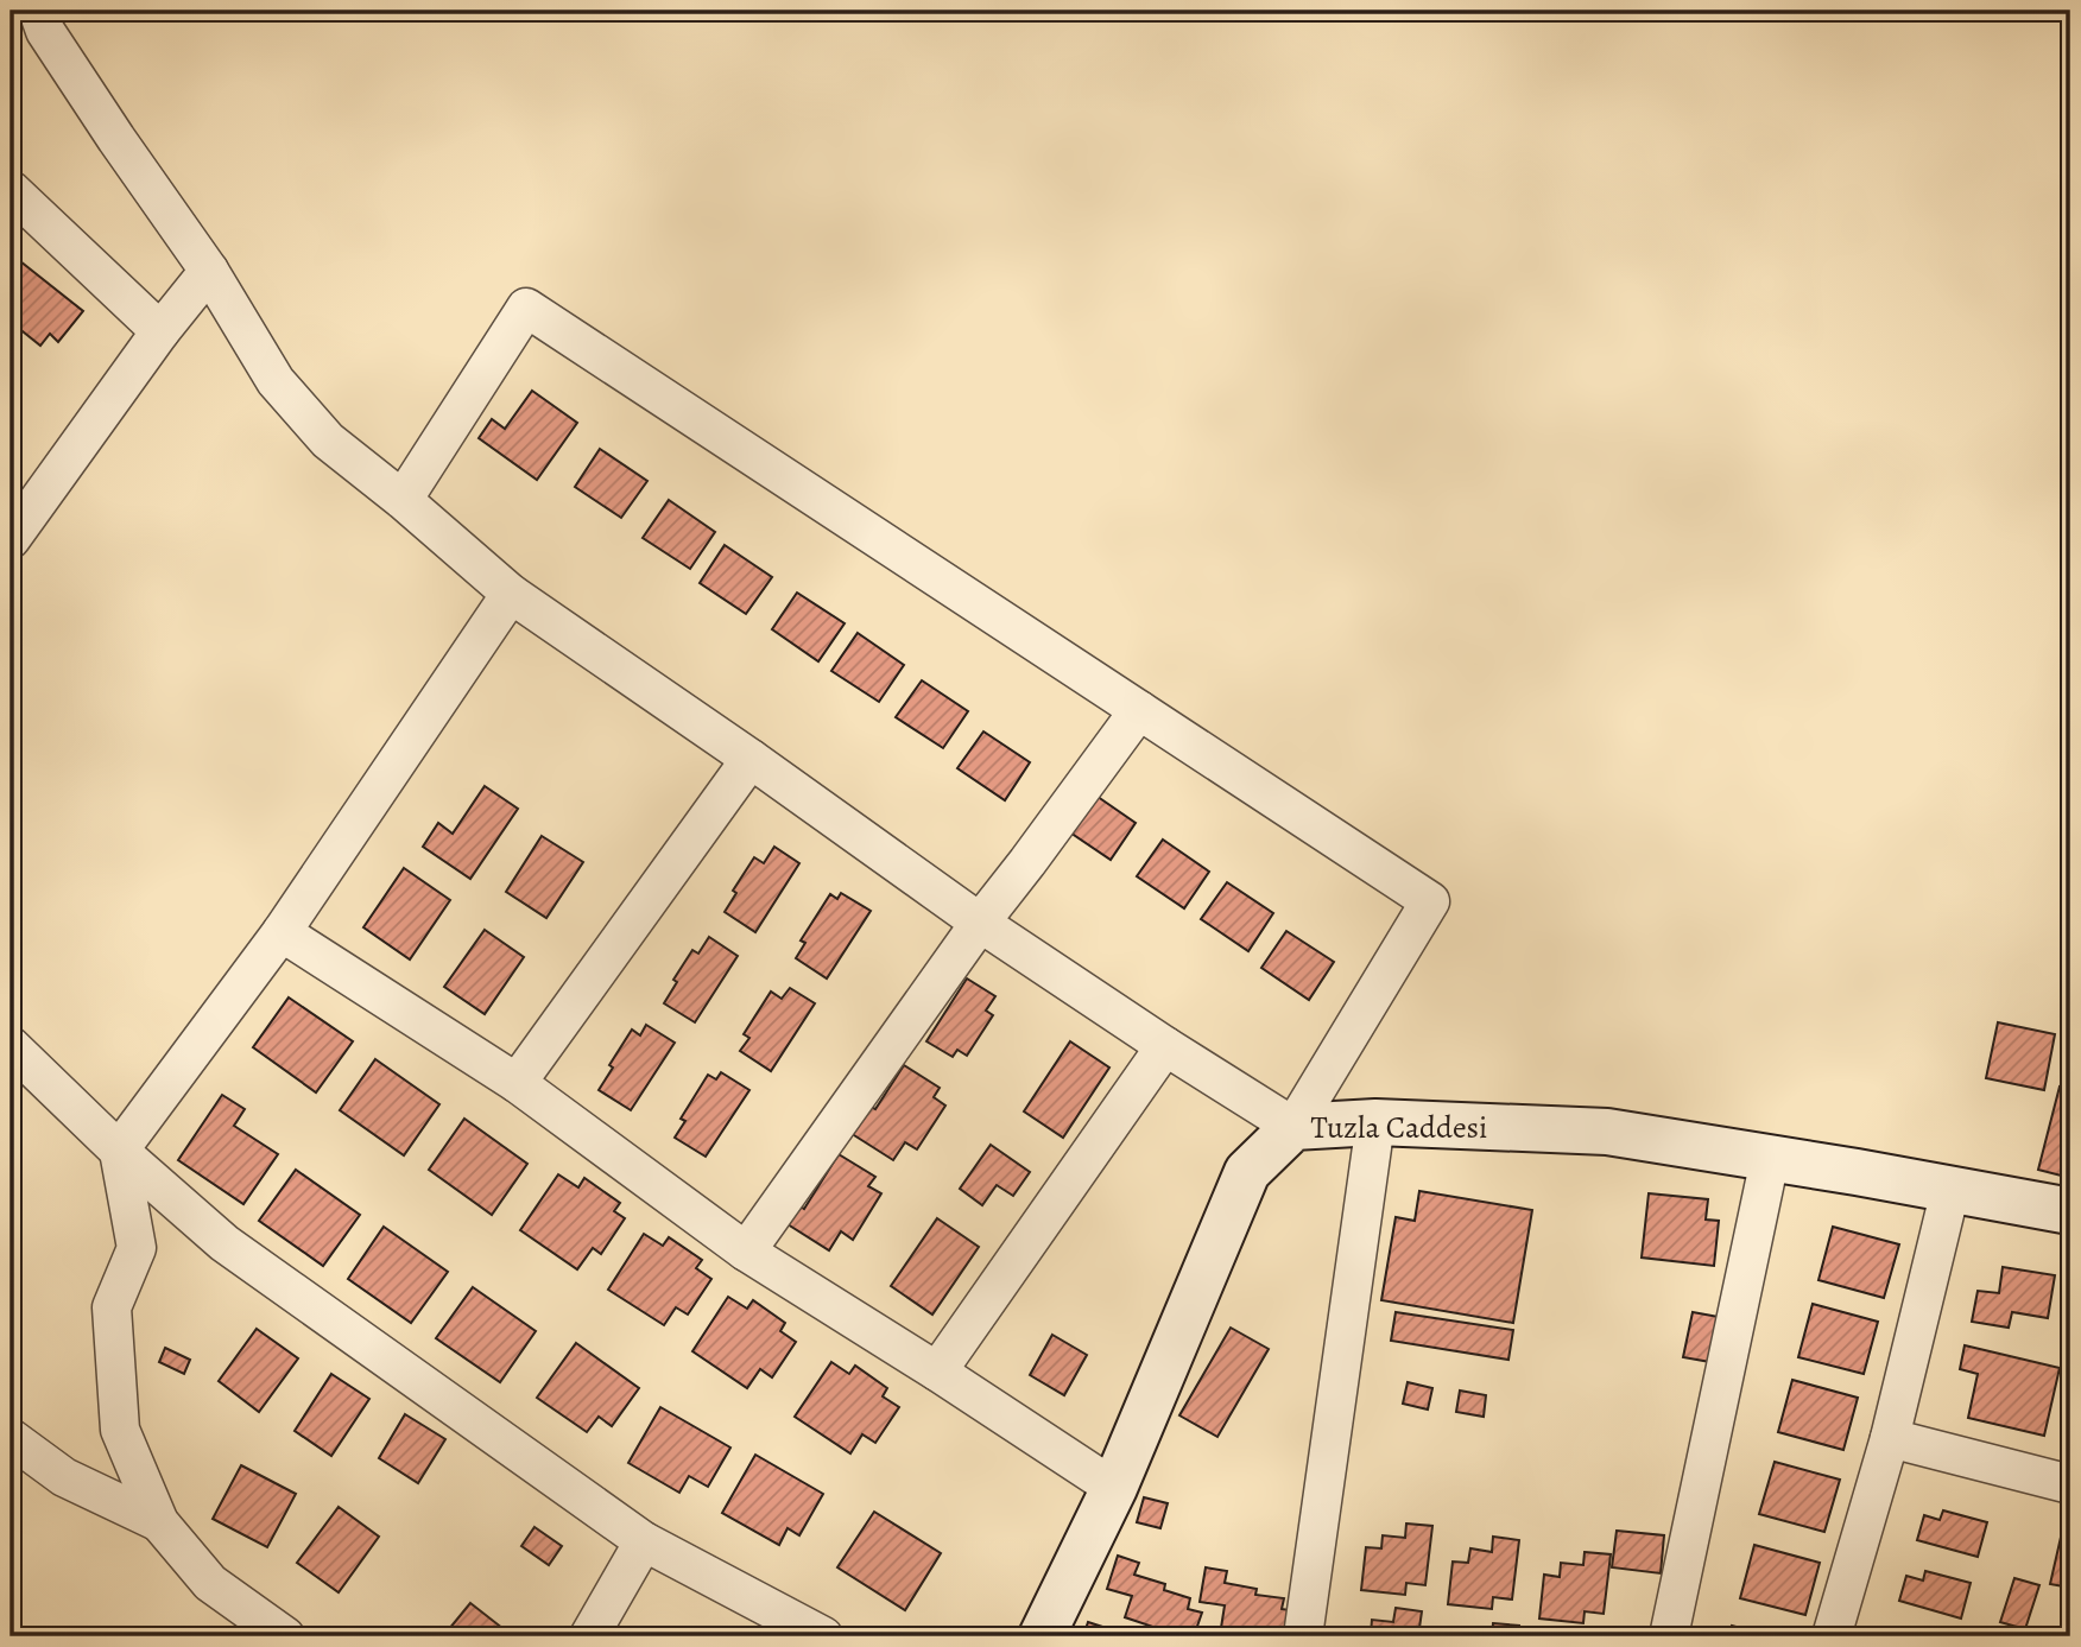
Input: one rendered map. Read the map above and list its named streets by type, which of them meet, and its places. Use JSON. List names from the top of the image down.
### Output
{
  "streets": {
    "main road": ["Tuzla Caddesi"]
  }
}
